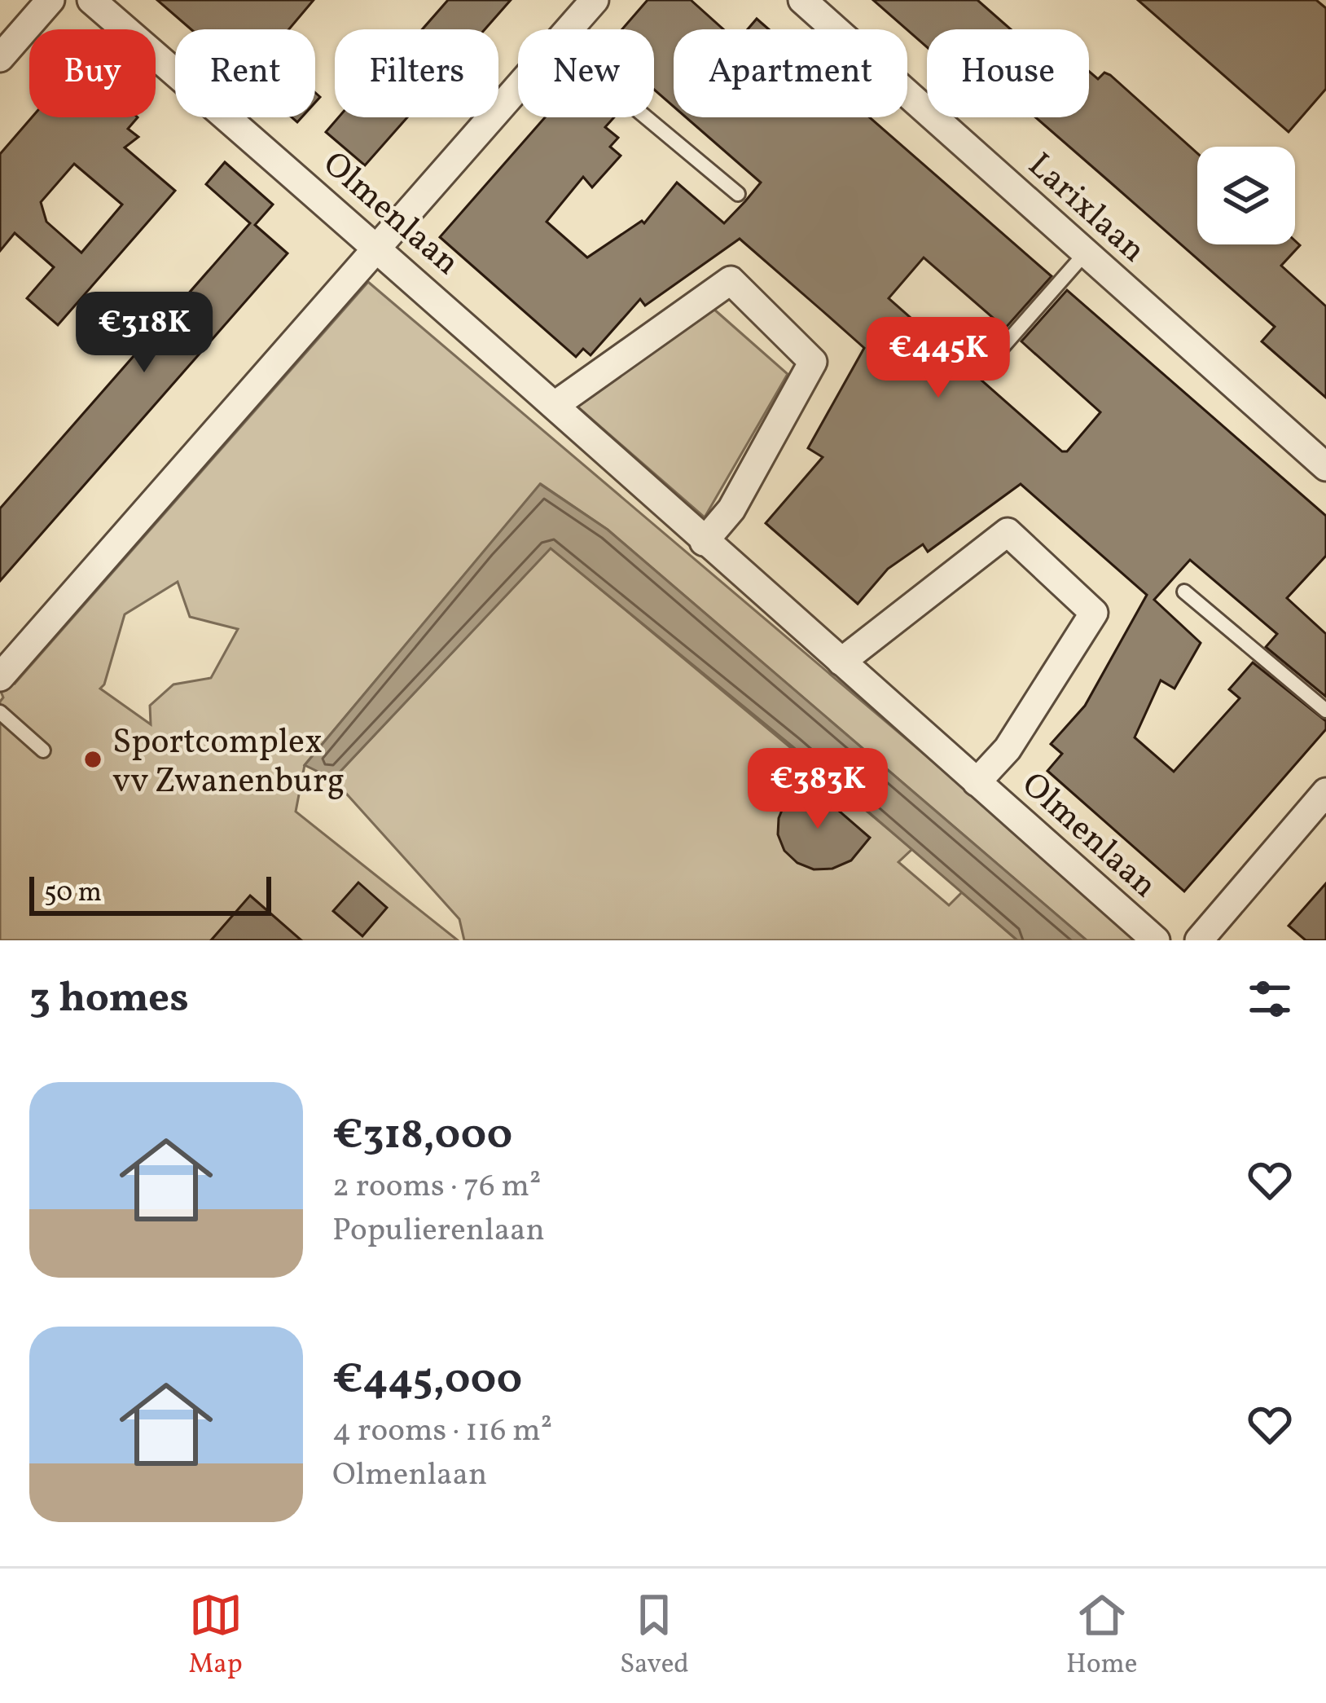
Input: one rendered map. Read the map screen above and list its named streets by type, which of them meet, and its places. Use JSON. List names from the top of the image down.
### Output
{
  "streets": {
    "street": ["Larixlaan", "Olmenlaan"]
  },
  "places": ["Sportcomplex vv Zwanenburg"],
  "scale_bar": "50 m",
  "page": {
    "chip": [
      "Buy",
      "Rent",
      "Filters",
      "New",
      "Apartment",
      "House"
    ],
    "price": ["€318K", "€445K", "€383K"],
    "scale": "50 m",
    "heading": "3 homes",
    "list": [
      {
        "name": "€318,000",
        "note": "2 rooms · 76 m² · Populierenlaan"
      },
      {
        "name": "€445,000",
        "note": "4 rooms · 116 m² · Olmenlaan"
      }
    ],
    "tabs": ["Map", "Saved", "Home"]
  }
}
